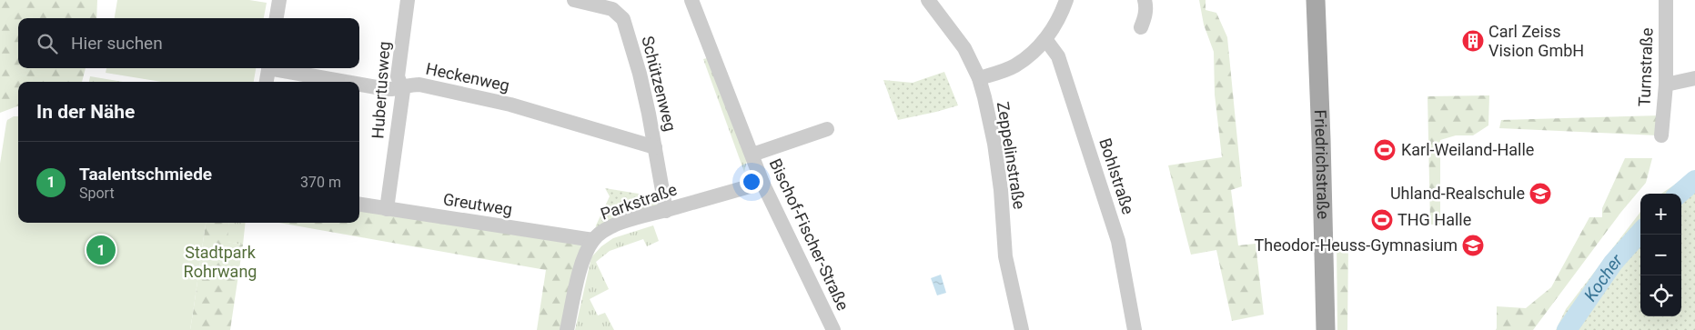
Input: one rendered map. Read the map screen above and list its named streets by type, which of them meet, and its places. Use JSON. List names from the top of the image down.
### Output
{
  "streets": {
    "main road": ["Friedrichstraße"],
    "street": [
      "Turnstraße",
      "Heckenweg",
      "Schützenweg",
      "Hubertusweg",
      "Zeppelinstraße",
      "Bohlstraße",
      "Parkstraße",
      "Greutweg",
      "Bischof-Fischer-Straße"
    ]
  },
  "crossings": [
    ["Heckenweg", "Schützenweg"],
    ["Heckenweg", "Hubertusweg"],
    ["Schützenweg", "Parkstraße"],
    ["Hubertusweg", "Greutweg"],
    ["Parkstraße", "Greutweg"],
    ["Parkstraße", "Bischof-Fischer-Straße"]
  ],
  "water": ["Kocher"],
  "parks": ["Stadtpark Rohrwang"],
  "places": {
    "building": ["Carl Zeiss Vision GmbH"],
    "sports": ["Karl-Weiland-Halle", "THG Halle"],
    "school or university": ["Uhland-Realschule", "Theodor-Heuss-Gymnasium"]
  },
  "page": {
    "search": "Hier suchen",
    "heading": "In der Nähe",
    "list": [
      {
        "mark": "1",
        "name": "Taalentschmiede",
        "note": "Sport",
        "value": "370 m"
      }
    ],
    "map_buttons": ["+", "−"],
    "pins": "1"
  }
}
